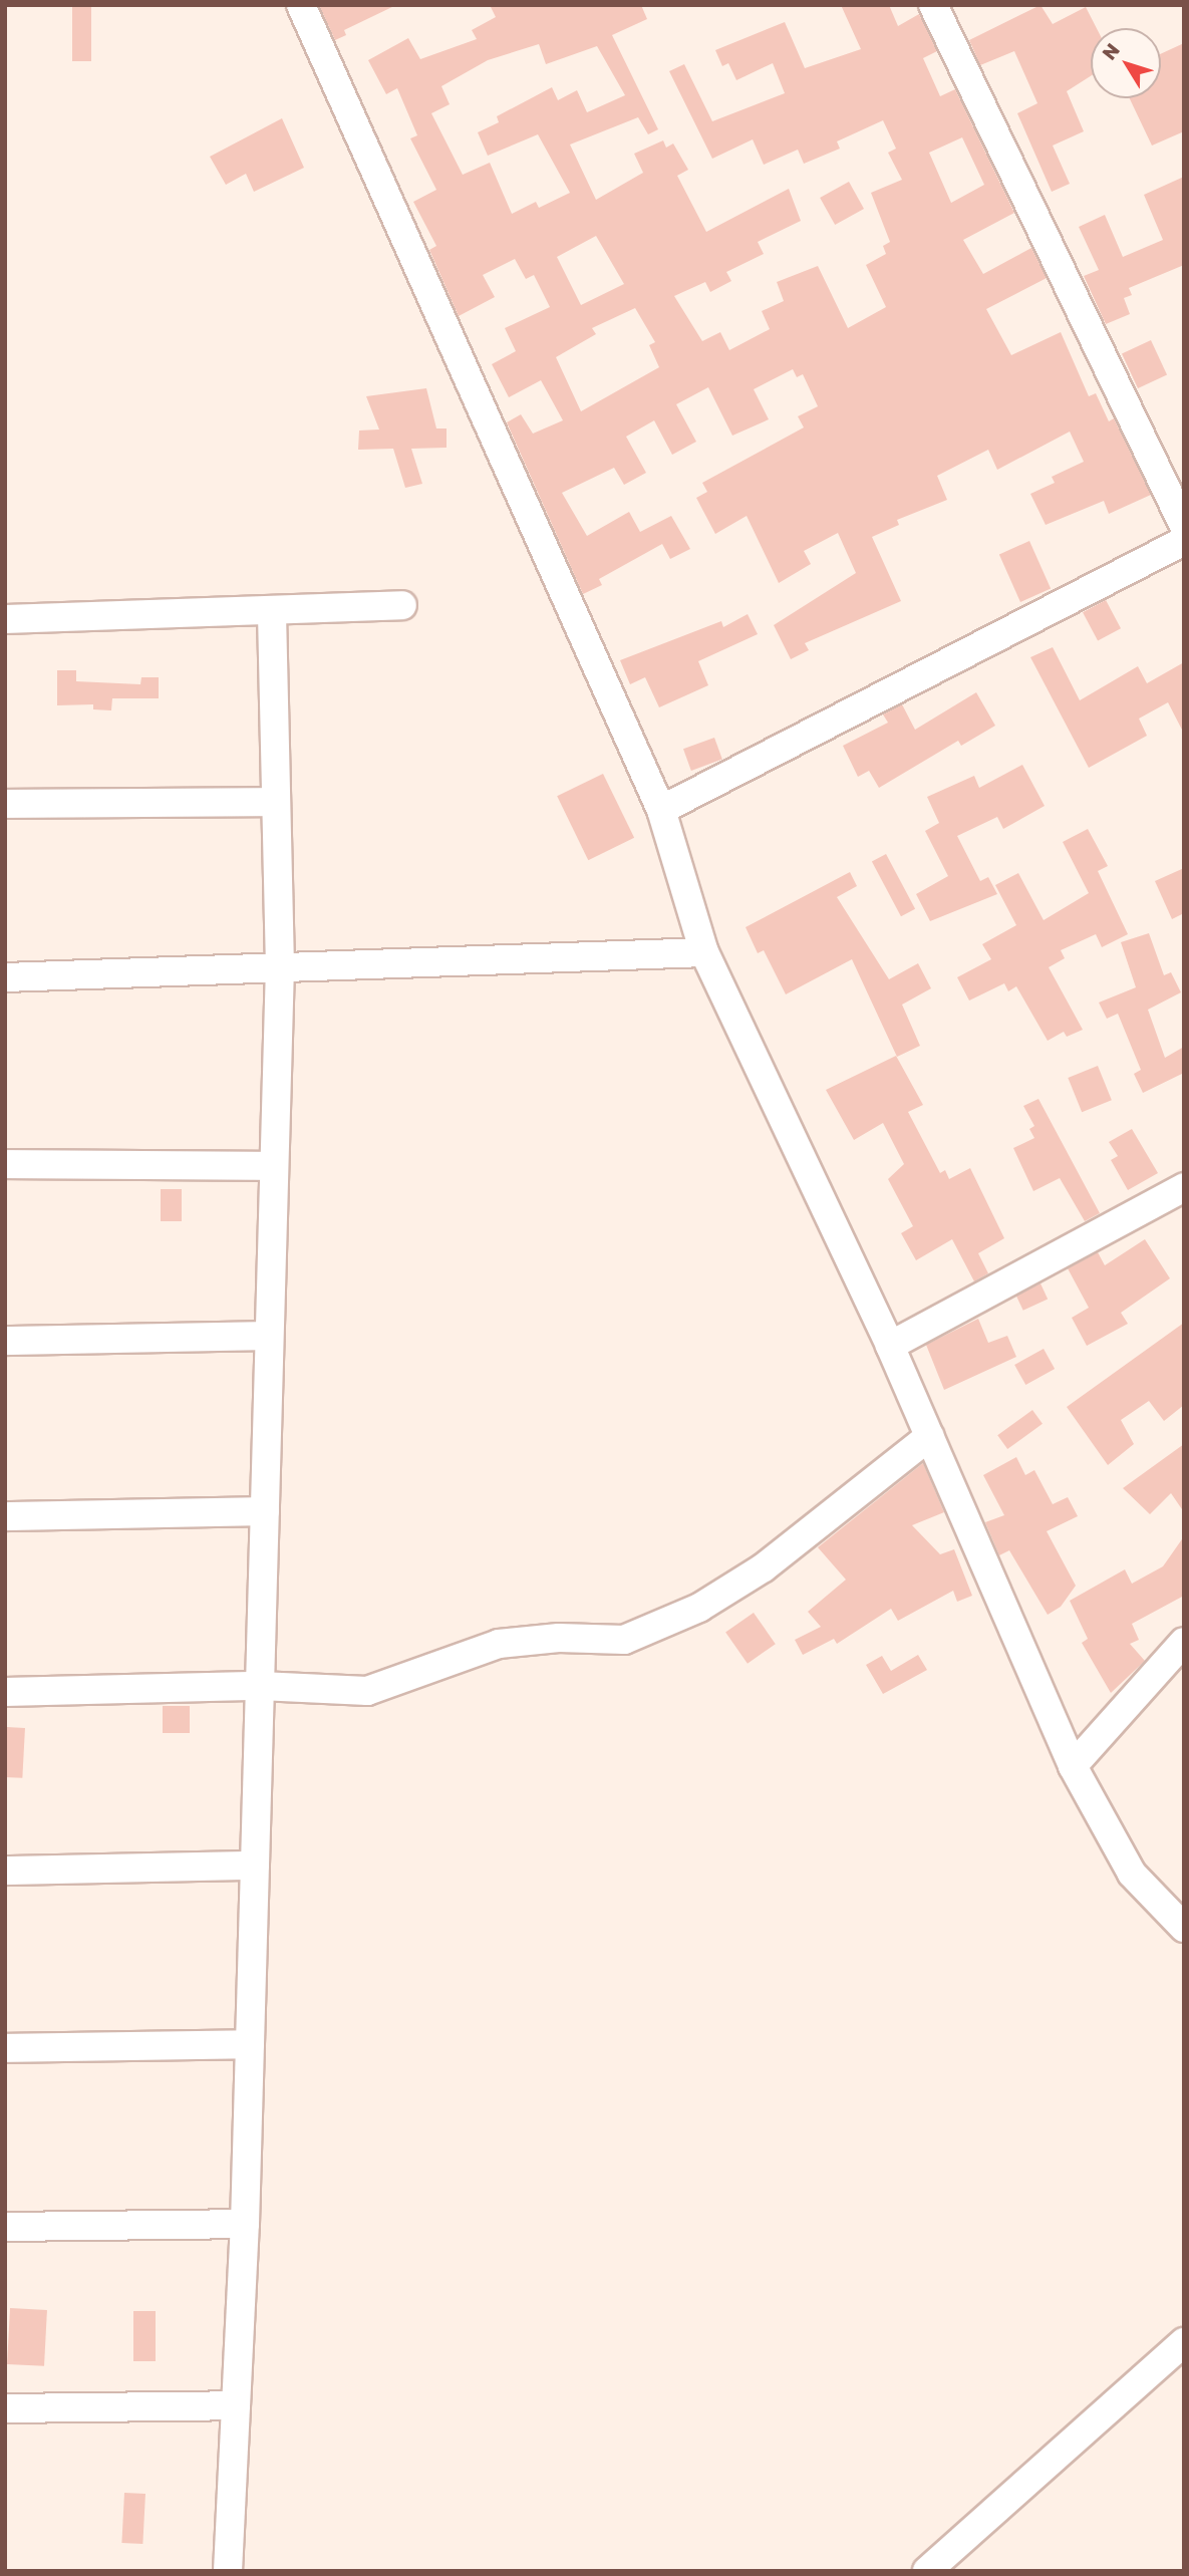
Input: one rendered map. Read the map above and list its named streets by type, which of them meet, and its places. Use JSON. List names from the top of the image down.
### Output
{
  "north": "top left"
}
